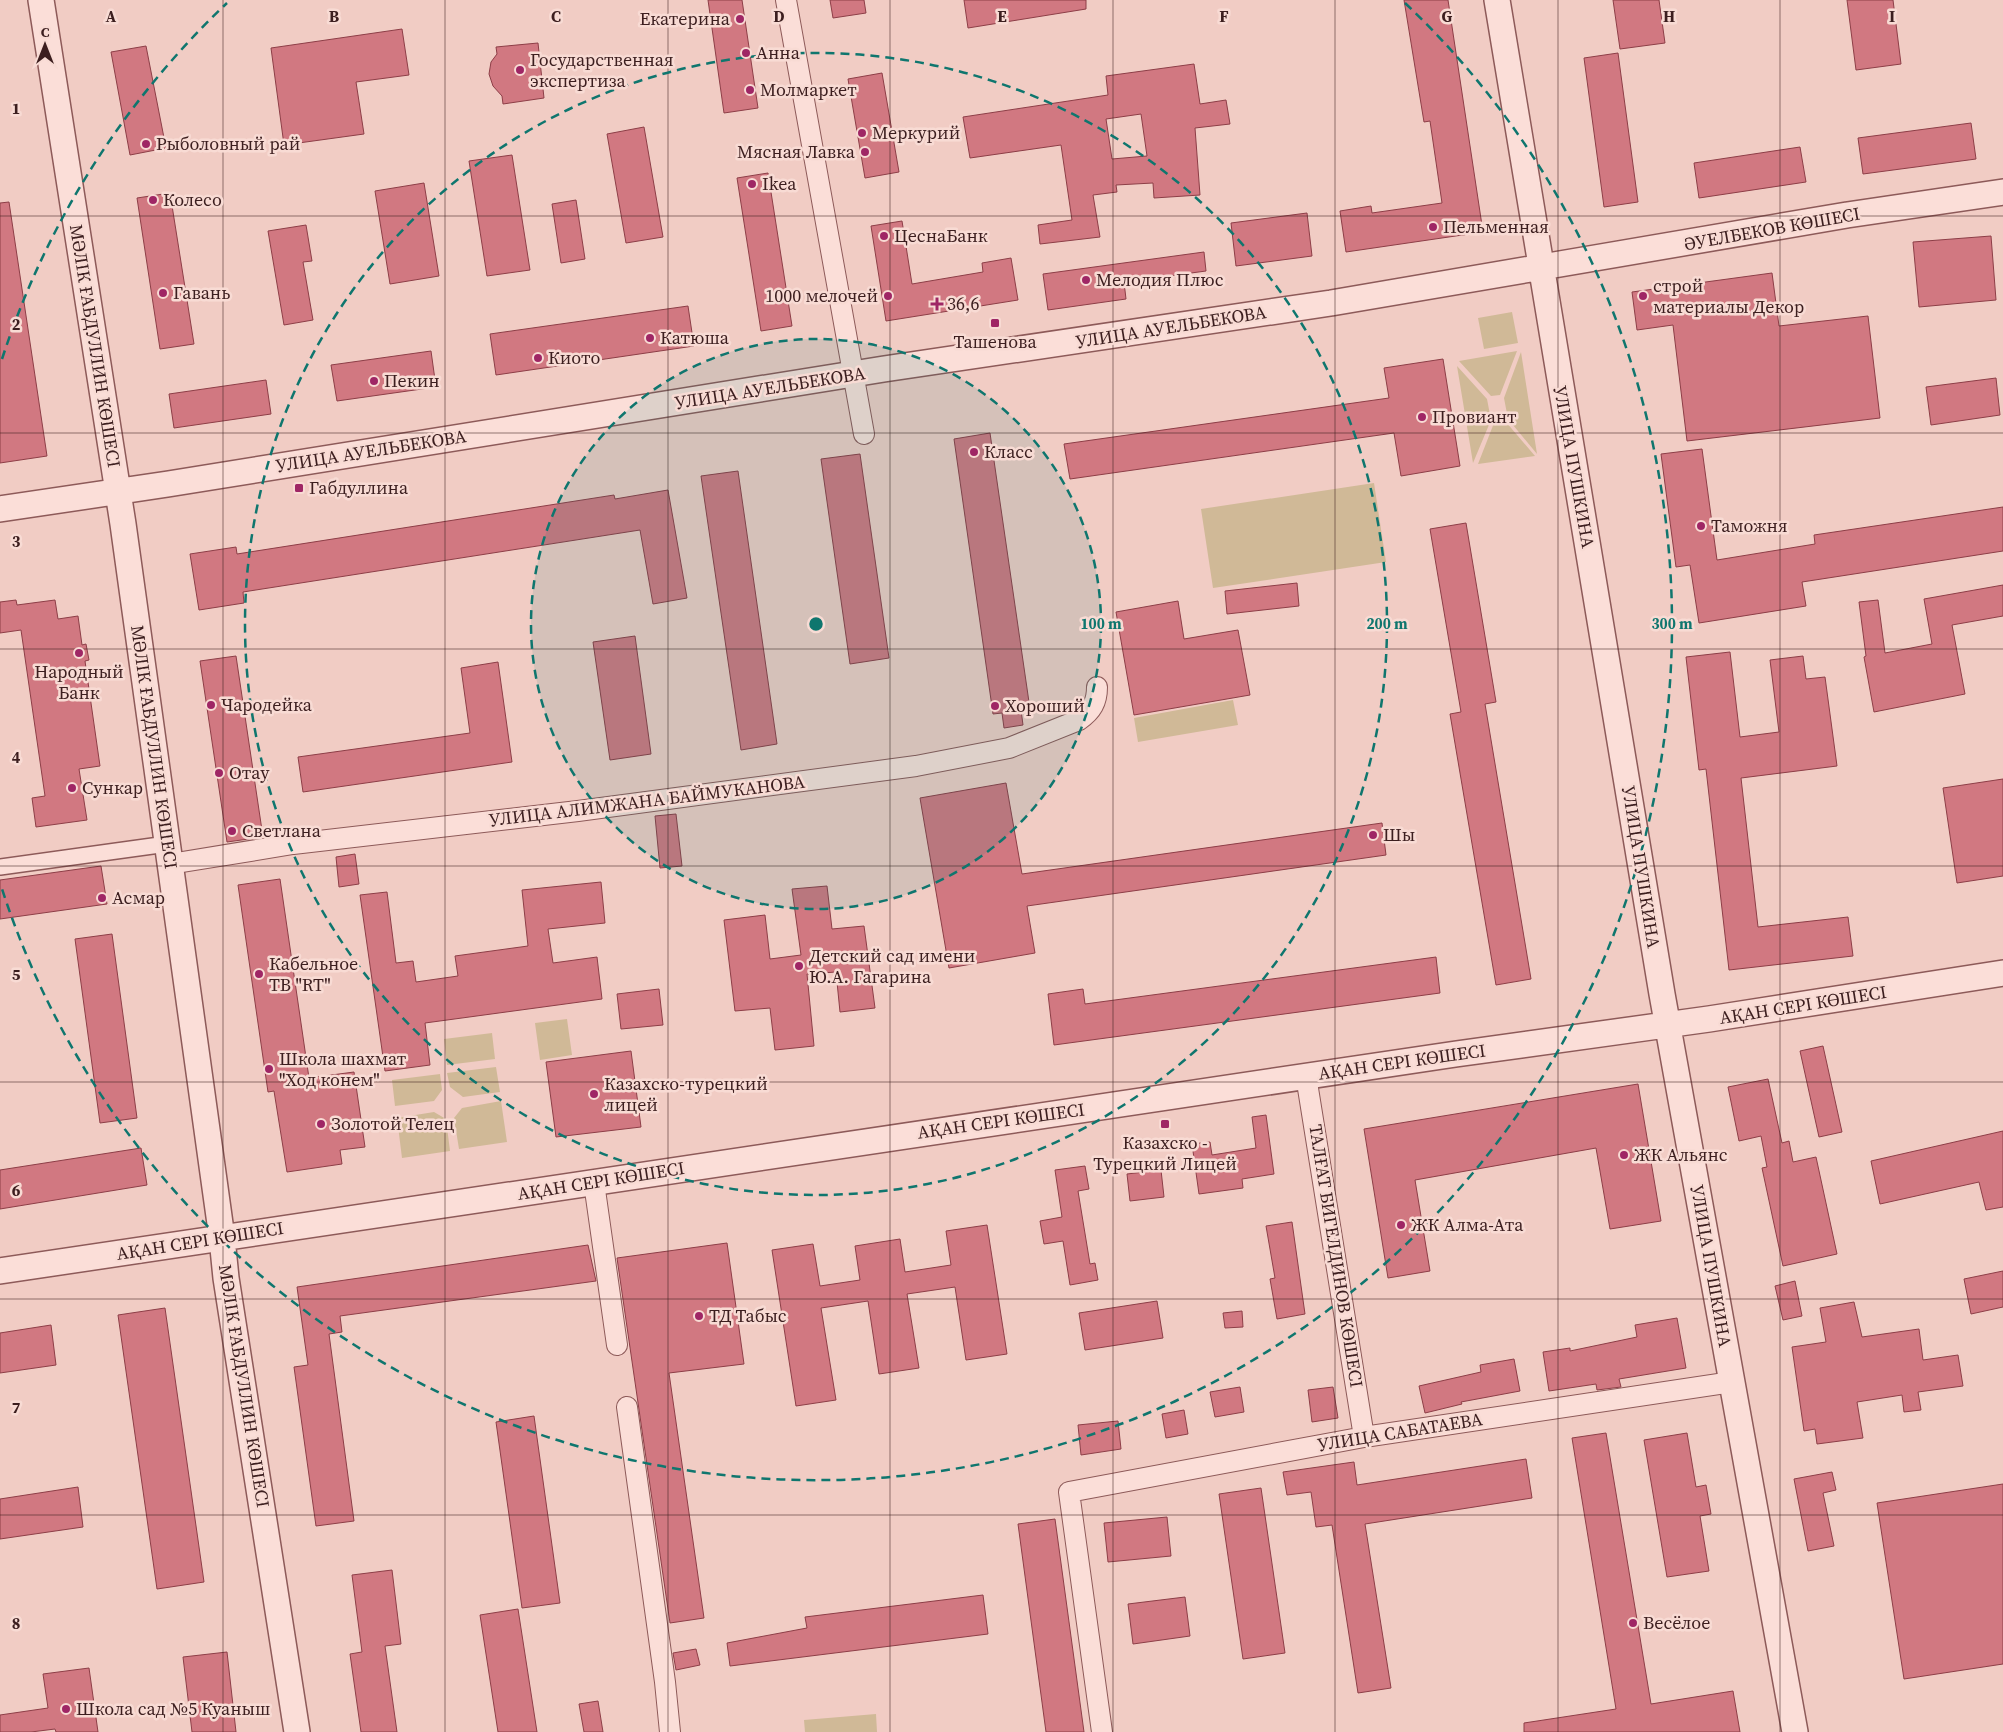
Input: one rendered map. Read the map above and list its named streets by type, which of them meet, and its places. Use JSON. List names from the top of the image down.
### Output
{
  "streets": {
    "street": [
      "ӘУЕЛБЕКОВ КӨШЕСІ",
      "УЛИЦА АУЕЛЬБЕКОВА",
      "МӘЛІК ҒАБДУЛЛИН КӨШЕСІ",
      "УЛИЦА ПУШКИНА",
      "УЛИЦА АЛИМЖАНА БАЙМУКАНОВА",
      "АҚАН СЕРІ КӨШЕСІ",
      "ТАЛҒАТ БИГЕЛДИНОВ КӨШЕСІ",
      "УЛИЦА САБАТАЕВА"
    ]
  },
  "crossings": [
    ["ӘУЕЛБЕКОВ КӨШЕСІ", "УЛИЦА АУЕЛЬБЕКОВА"],
    ["ӘУЕЛБЕКОВ КӨШЕСІ", "УЛИЦА ПУШКИНА"],
    ["УЛИЦА АУЕЛЬБЕКОВА", "МӘЛІК ҒАБДУЛЛИН КӨШЕСІ"],
    ["УЛИЦА АУЕЛЬБЕКОВА", "УЛИЦА ПУШКИНА"],
    ["МӘЛІК ҒАБДУЛЛИН КӨШЕСІ", "УЛИЦА АЛИМЖАНА БАЙМУКАНОВА"],
    ["МӘЛІК ҒАБДУЛЛИН КӨШЕСІ", "АҚАН СЕРІ КӨШЕСІ"],
    ["УЛИЦА ПУШКИНА", "АҚАН СЕРІ КӨШЕСІ"],
    ["УЛИЦА ПУШКИНА", "УЛИЦА САБАТАЕВА"],
    ["АҚАН СЕРІ КӨШЕСІ", "ТАЛҒАТ БИГЕЛДИНОВ КӨШЕСІ"],
    ["ТАЛҒАТ БИГЕЛДИНОВ КӨШЕСІ", "УЛИЦА САБАТАЕВА"]
  ],
  "places": {
    "other": [
      "Екатерина",
      "Анна",
      "Государственная экспертиза",
      "Молмаркет",
      "Меркурий",
      "Рыболовный рай",
      "Мясная Лавка",
      "Ikea",
      "Колесо",
      "Пельменная",
      "ЦеснаБанк",
      "Мелодия Плюс",
      "Гавань",
      "1000 мелочей",
      "строй материалы Декор",
      "Катюша",
      "Киото",
      "Пекин",
      "Провиант",
      "Класс",
      "Таможня",
      "Народный Банк",
      "Чародейка",
      "Хороший",
      "Отау",
      "Сункар",
      "Светлана",
      "Шы",
      "Асмар",
      "Детский сад имени Ю.А. Гагарина",
      "Кабельное ТВ \"RT\"",
      "Школа шахмат \"Ход конем\"",
      "Казахско-турецкий лицей",
      "Золотой Телец",
      "ЖК Альянс",
      "ЖК Алма-Ата",
      "ТД Табыс",
      "Весёлое",
      "Школа сад №5 Куаныш"
    ],
    "health": ["36,6"],
    "transit": ["Ташенова", "Габдуллина", "Казахско - Турецкий Лицей"]
  },
  "north": "top",
  "grid": {
    "columns": [
      "A",
      "B",
      "C",
      "D",
      "E",
      "F",
      "G",
      "H",
      "I"
    ],
    "rows": [
      "1",
      "2",
      "3",
      "4",
      "5",
      "6",
      "7",
      "8"
    ]
  },
  "rings": ["100 m", "200 m", "300 m"]
}
